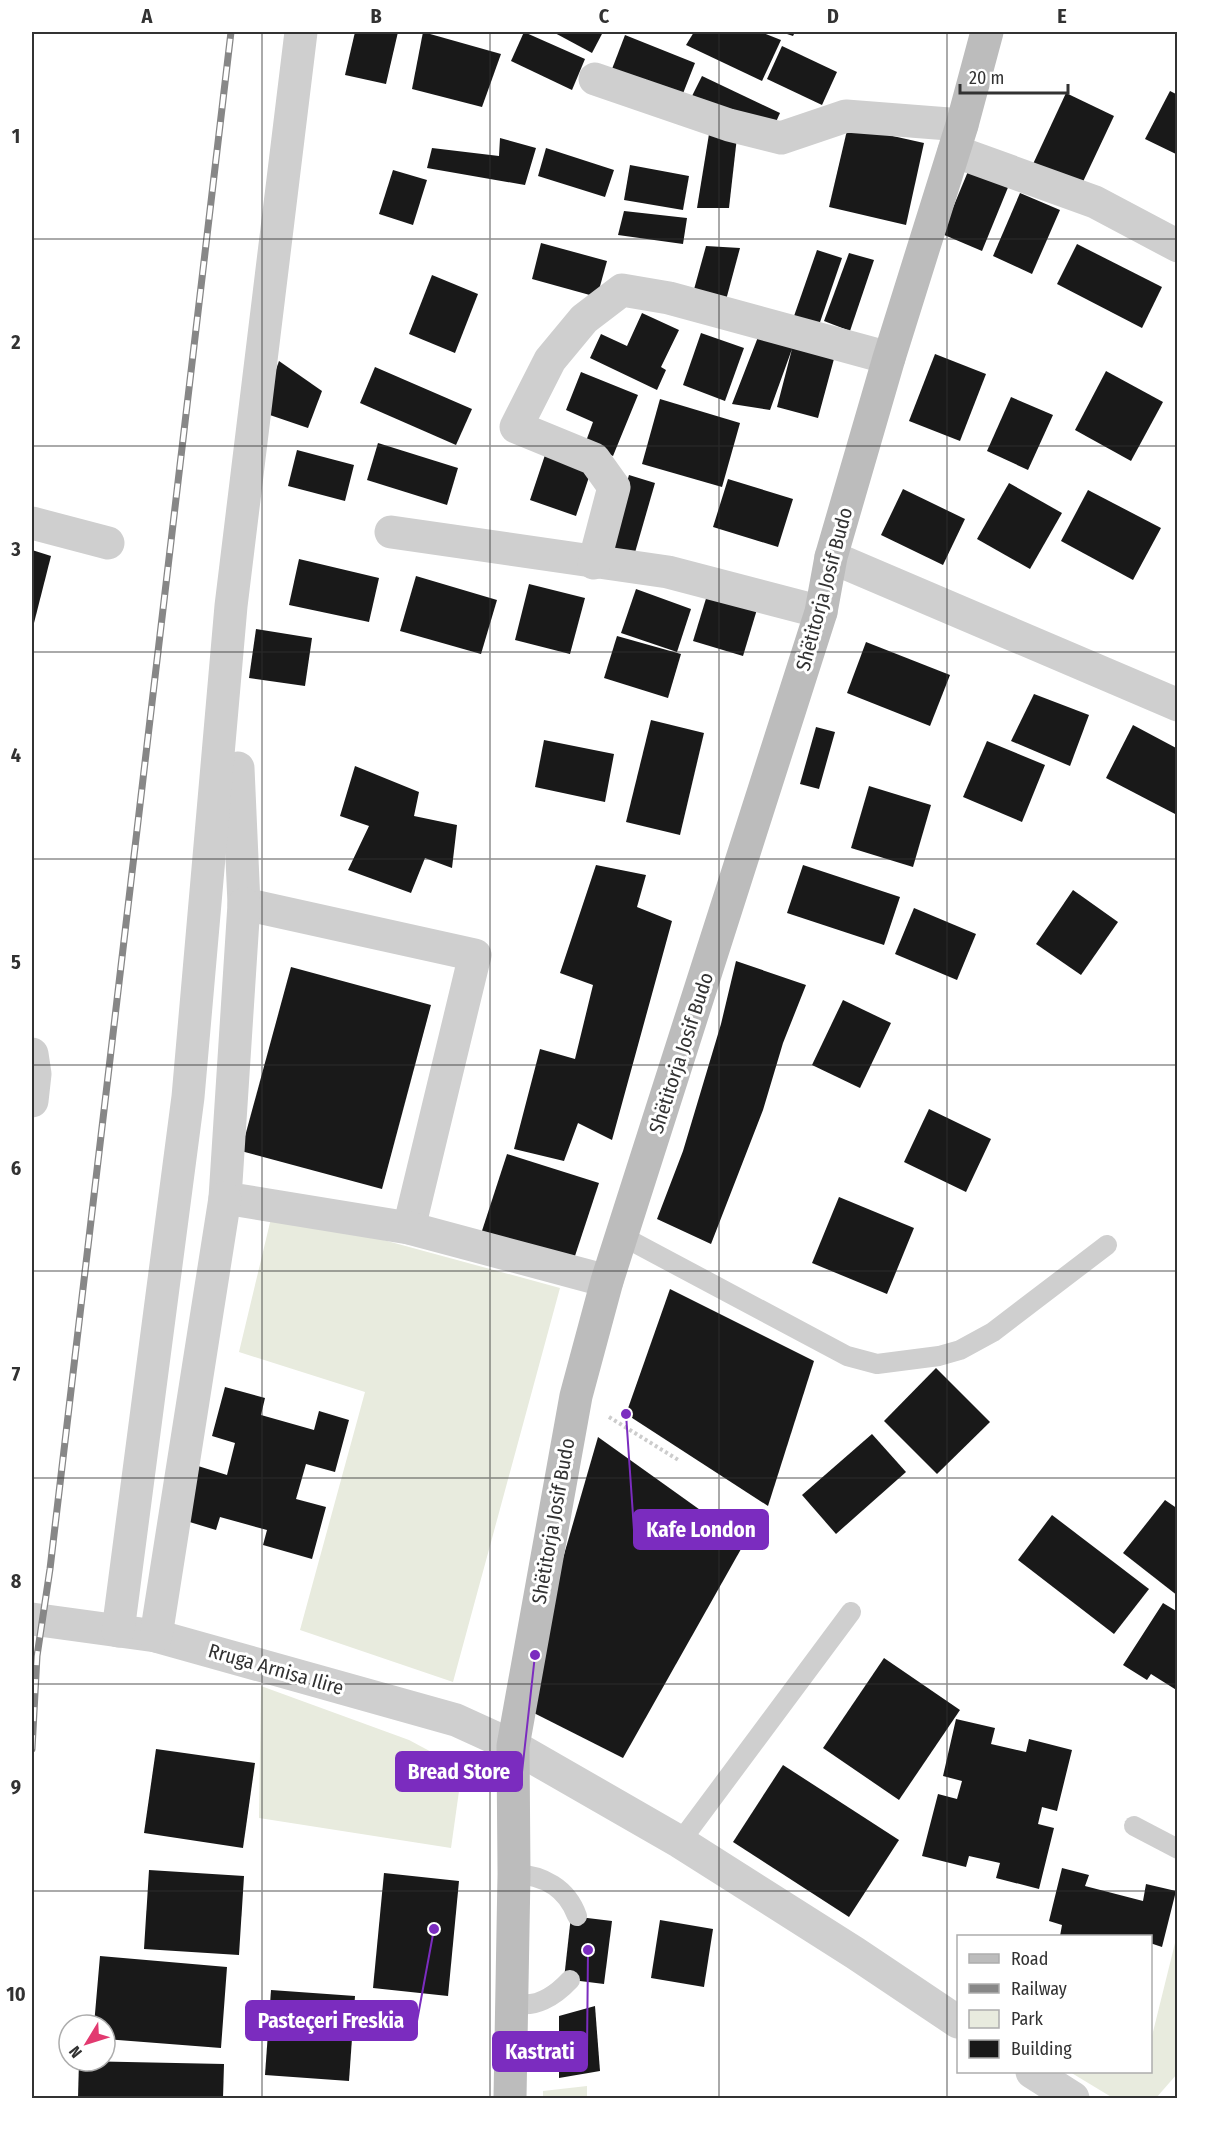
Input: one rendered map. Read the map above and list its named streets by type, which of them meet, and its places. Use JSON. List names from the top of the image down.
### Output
{
  "streets": {
    "main road": ["Shëtitorja Josif Budo"],
    "street": ["Rruga Arnisa Ilire"]
  },
  "crossings": [
    ["Shëtitorja Josif Budo", "Rruga Arnisa Ilire"]
  ],
  "places": [
    "Kafe London",
    "Bread Store",
    "Pasteçeri Freskia",
    "Kastrati"
  ],
  "legend": [
    "Road",
    "Railway",
    "Park",
    "Building"
  ],
  "scale_bar": "20 m",
  "north": "bottom left",
  "grid": {
    "columns": [
      "A",
      "B",
      "C",
      "D",
      "E"
    ],
    "rows": [
      "1",
      "2",
      "3",
      "4",
      "5",
      "6",
      "7",
      "8",
      "9",
      "10"
    ]
  }
}
